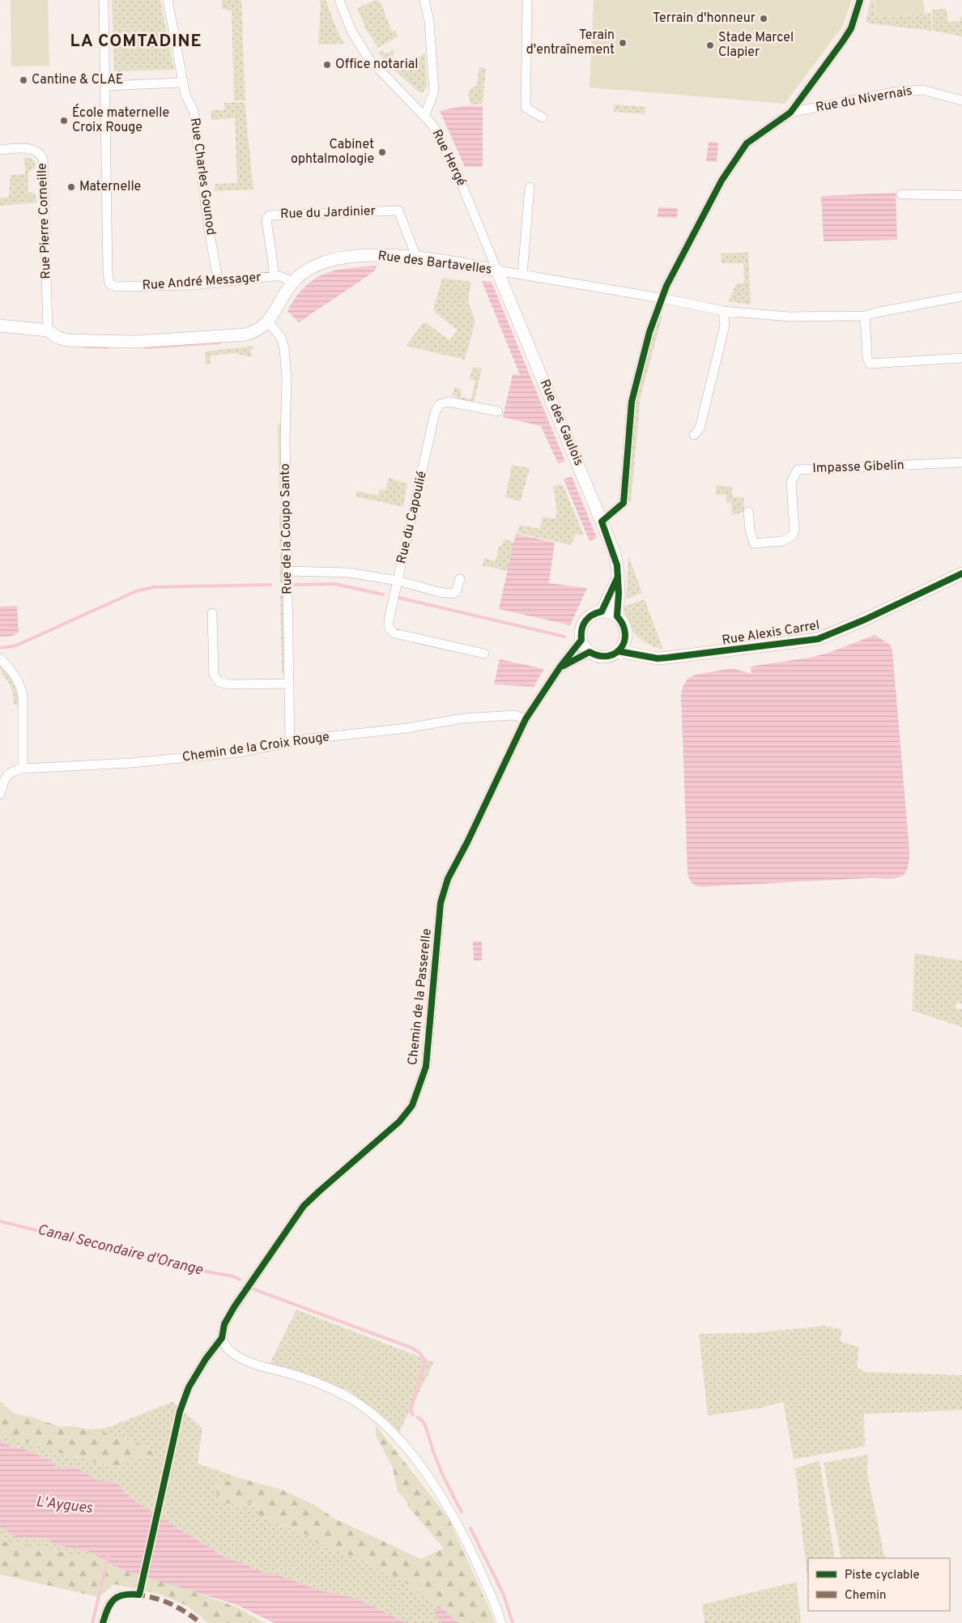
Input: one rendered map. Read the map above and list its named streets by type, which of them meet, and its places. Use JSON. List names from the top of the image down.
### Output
{
  "streets": {
    "street": [
      "Rue du Nivernais",
      "Rue Hergé",
      "Rue Charles Gounod",
      "Rue du Jardinier",
      "Rue Pierre Corneille",
      "Rue des Bartavelles",
      "Rue André Messager",
      "Rue des Gaulois",
      "Impasse Gibelin",
      "Rue du Capoulié",
      "Rue de la Coupo Santo",
      "Rue Alexis Carrel",
      "Chemin de la Croix Rouge",
      "Chemin de la Passerelle"
    ]
  },
  "crossings": [
    ["Rue Hergé", "Rue des Bartavelles"],
    ["Rue Hergé", "Rue des Gaulois"],
    ["Rue Charles Gounod", "Rue André Messager"],
    ["Rue du Jardinier", "Rue des Bartavelles"],
    ["Rue du Jardinier", "Rue André Messager"],
    ["Rue Pierre Corneille", "Rue des Bartavelles"],
    ["Rue des Bartavelles", "Rue André Messager"],
    ["Rue des Bartavelles", "Rue des Gaulois"],
    ["Rue des Bartavelles", "Rue de la Coupo Santo"],
    ["Rue du Capoulié", "Rue de la Coupo Santo"],
    ["Rue de la Coupo Santo", "Chemin de la Croix Rouge"],
    ["Rue Alexis Carrel", "Chemin de la Passerelle"],
    ["Chemin de la Croix Rouge", "Chemin de la Passerelle"]
  ],
  "districts": ["LA COMTADINE"],
  "water": ["Canal Secondaire d'Orange", "L'Aygues"],
  "places": [
    "Terrain d'honneur",
    "Terain d'entraînement",
    "Stade Marcel Clapier",
    "Office notarial",
    "Cantine & CLAE",
    "École maternelle Croix Rouge",
    "Cabinet ophtalmologie",
    "Maternelle"
  ],
  "legend": ["Piste cyclable", "Chemin"]
}
